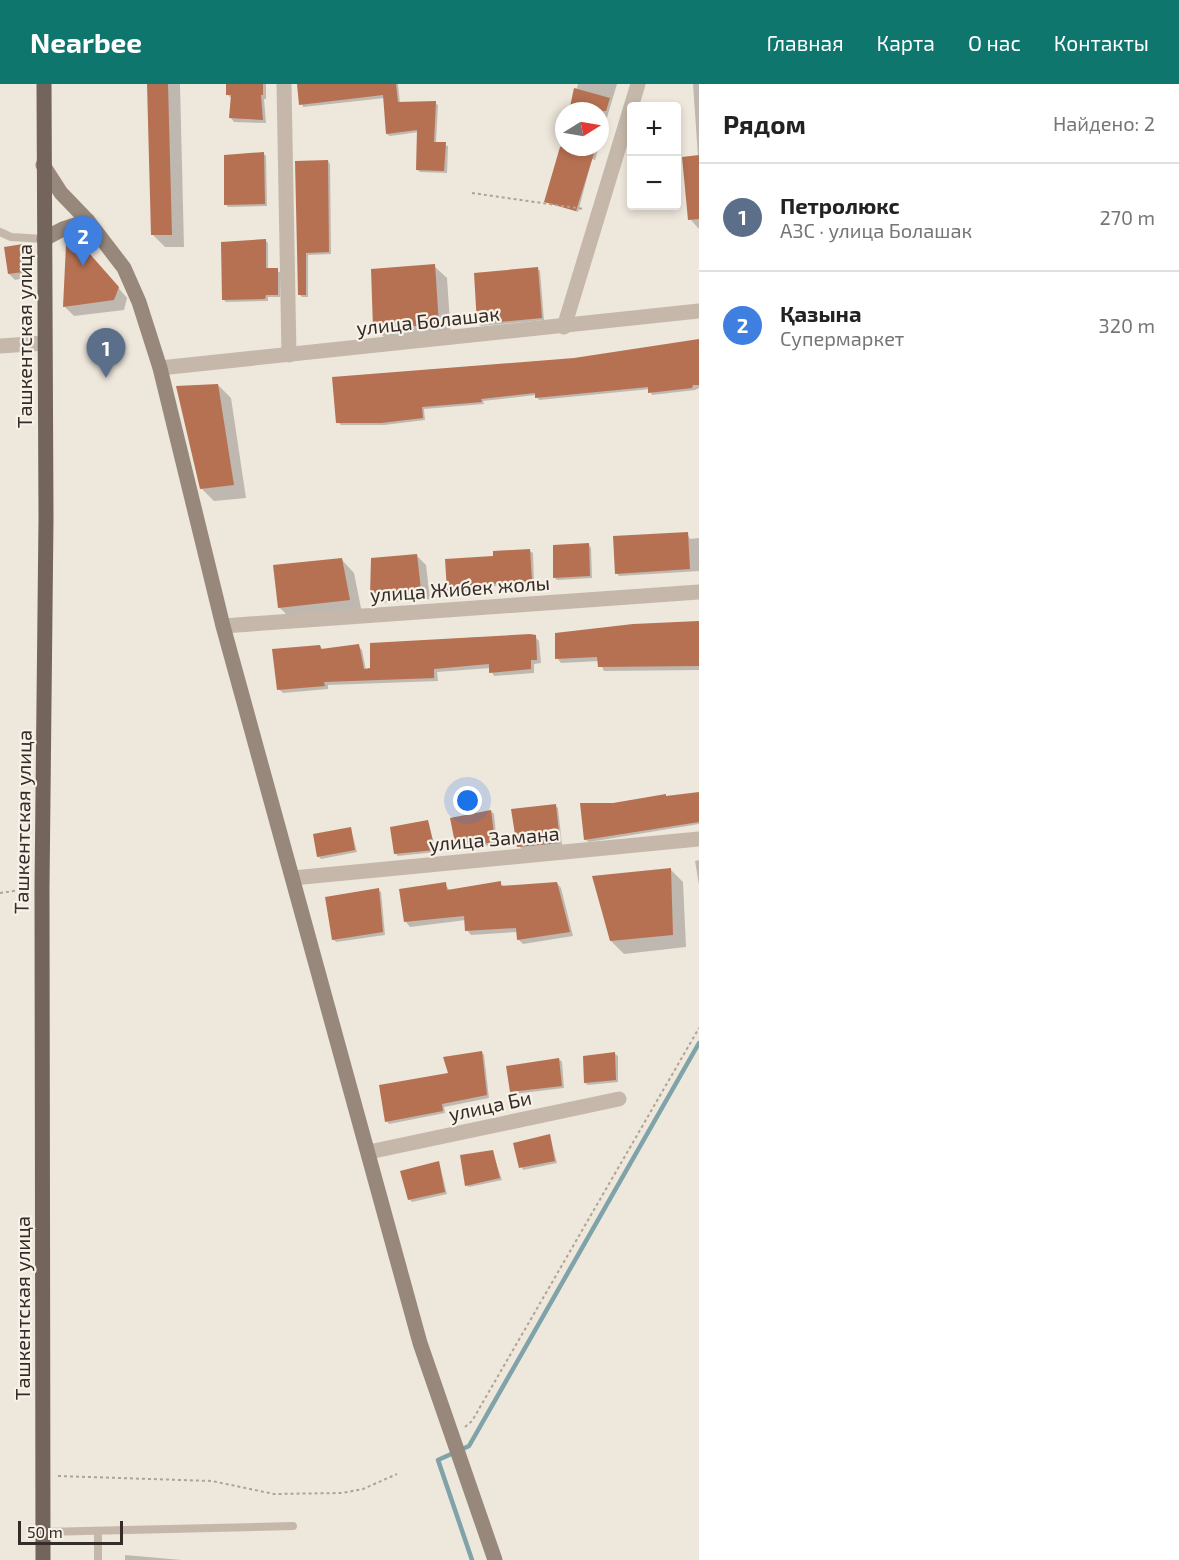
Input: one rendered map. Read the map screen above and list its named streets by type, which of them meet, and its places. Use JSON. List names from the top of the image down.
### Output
{
  "streets": {
    "main road": ["Ташкентская улица"],
    "street": [
      "улица Болашак",
      "улица Жибек жолы",
      "улица Замана",
      "улица Би"
    ]
  },
  "scale_bar": "50 m",
  "north": "right",
  "page": {
    "header": "Nearbee",
    "nav": [
      "Главная",
      "Карта",
      "О нас",
      "Контакты"
    ],
    "heading": ["Рядом", "Найдено: 2"],
    "map_buttons": ["+", "−"],
    "list": [
      {
        "mark": "1",
        "name": "Петролюкс",
        "note": "АЗС · улица Болашак",
        "value": "270 m"
      },
      {
        "mark": "2",
        "name": "Қазына",
        "note": "Супермаркет",
        "value": "320 m"
      }
    ],
    "pins": ["2", "1"],
    "scale": "50 m"
  }
}
